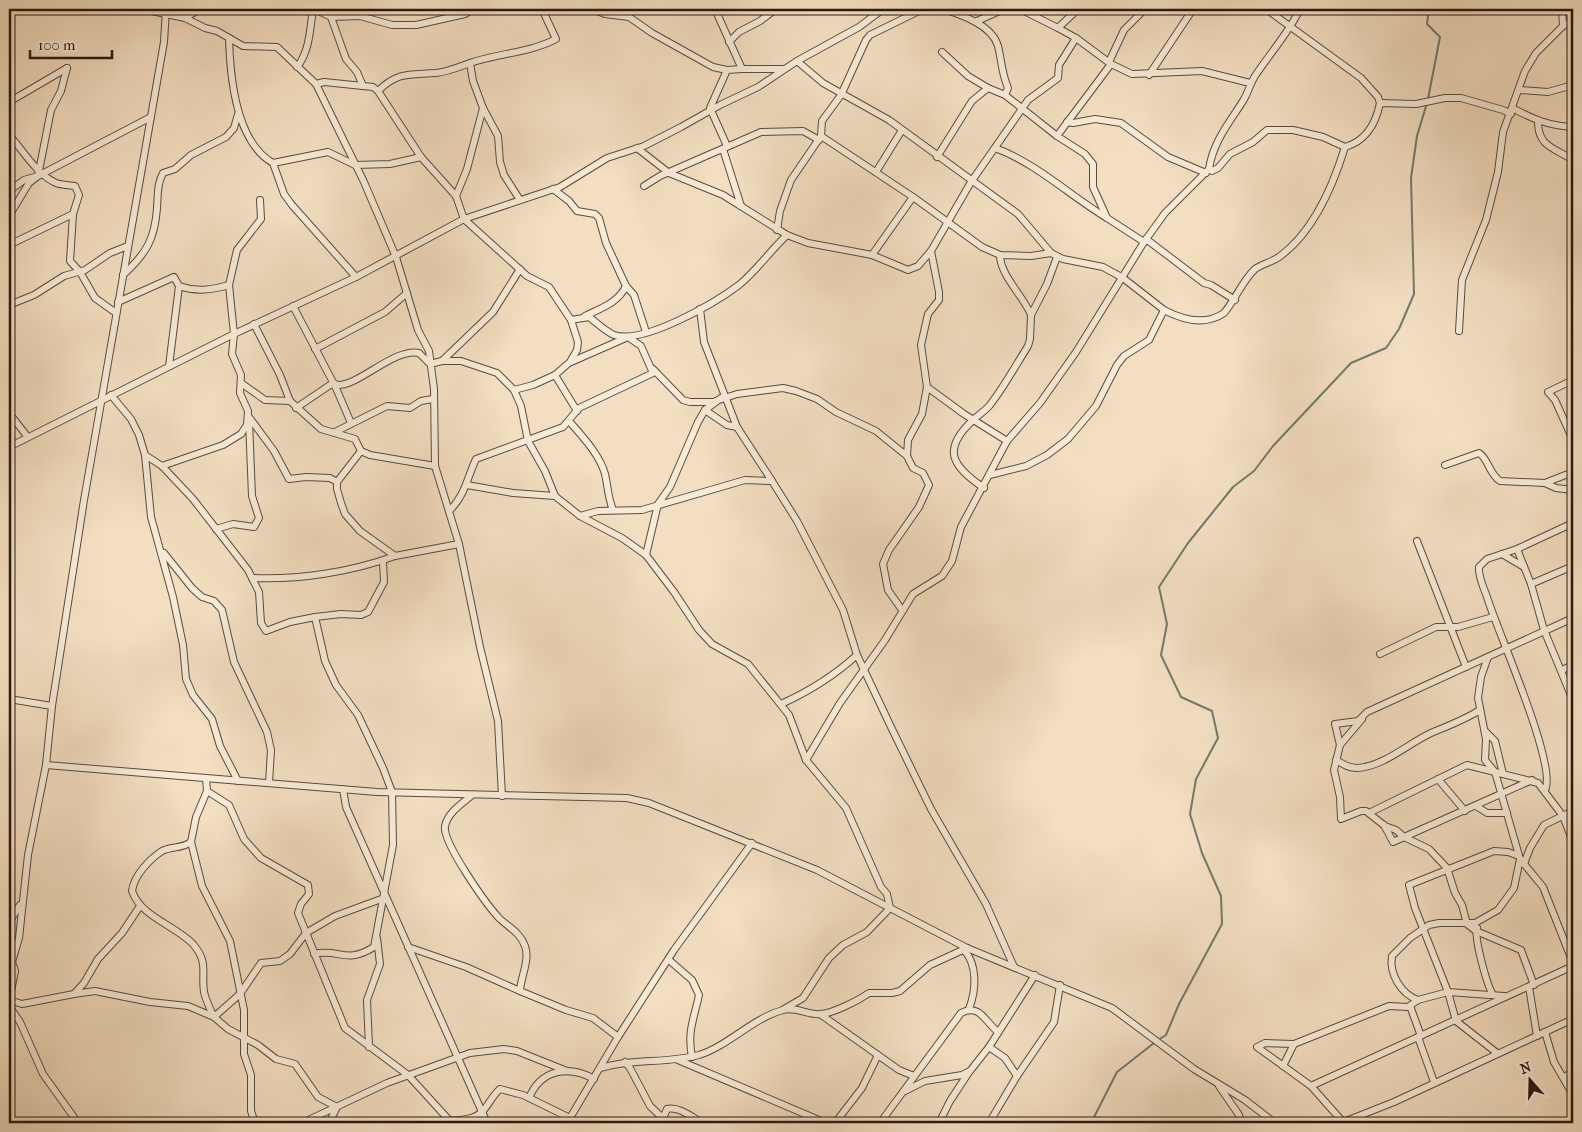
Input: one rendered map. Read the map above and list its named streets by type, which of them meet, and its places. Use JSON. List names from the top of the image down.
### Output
{
  "scale_bar": "100 m",
  "north": "top"
}
